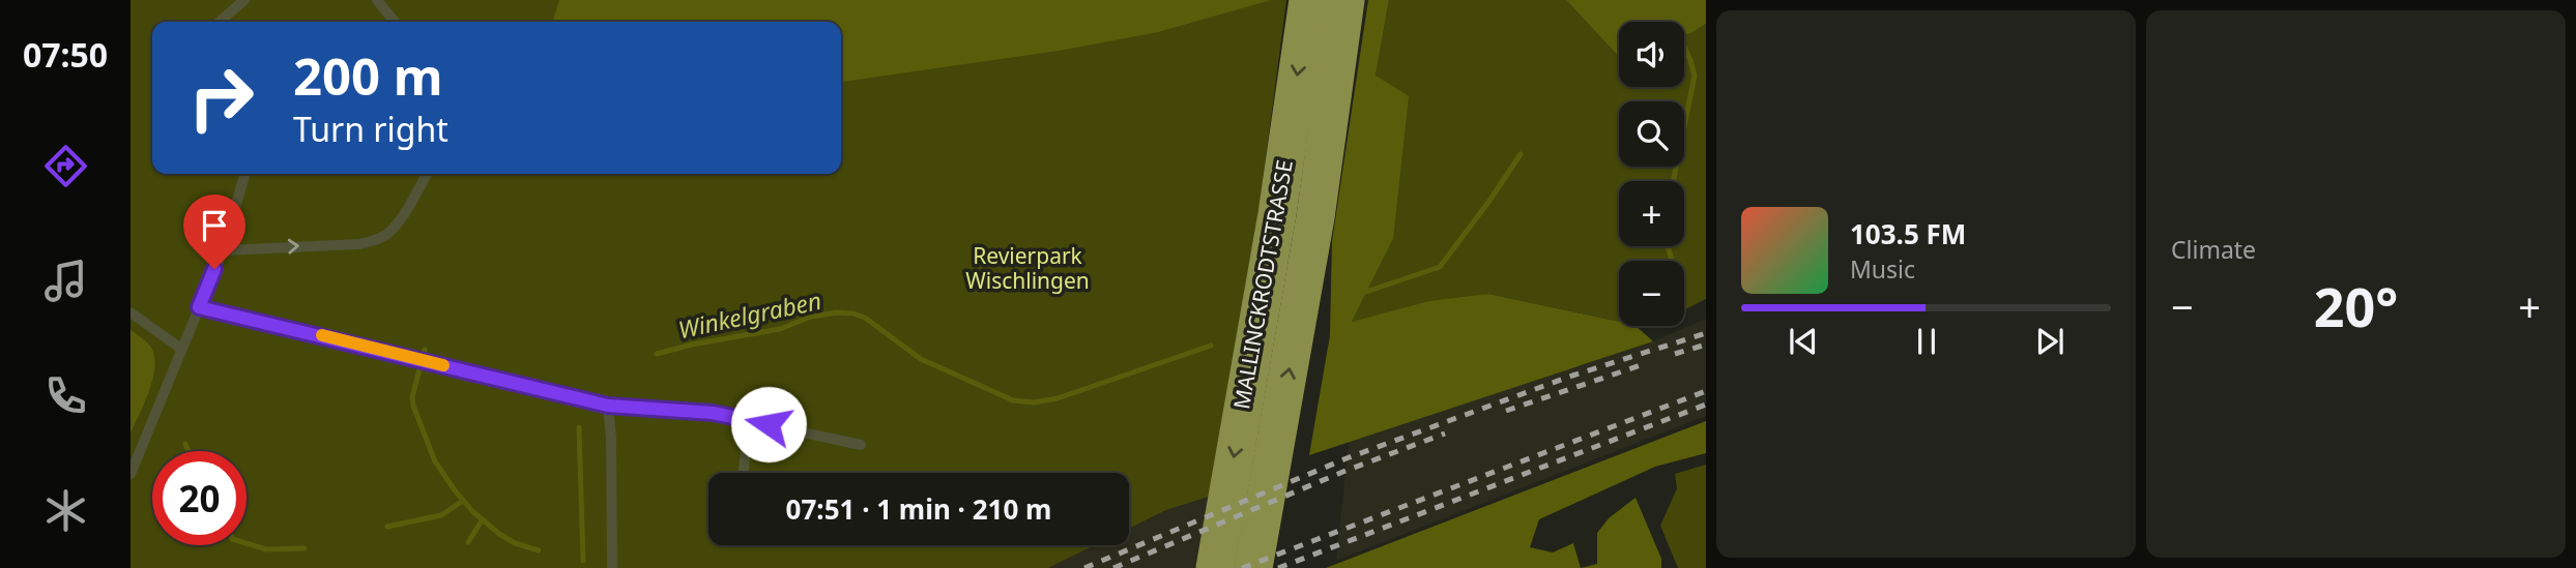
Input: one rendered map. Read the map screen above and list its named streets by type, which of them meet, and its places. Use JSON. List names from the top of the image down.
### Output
{
  "streets": {
    "highway": ["MALLINCKRODTSTRASSE"]
  },
  "water": ["Winkelgraben"],
  "parks": ["Revierpark Wischlingen"],
  "page": {
    "tabs": "07:50",
    "tile": "Climate",
    "map_buttons": ["+", "−"],
    "turn": ["200 m", "Turn right"],
    "song": ["103.5 FM", "Music"],
    "heat": ["−", "20°", "+"],
    "limit": "20",
    "trip": "07:51 · 1 min · 210 m"
  }
}
